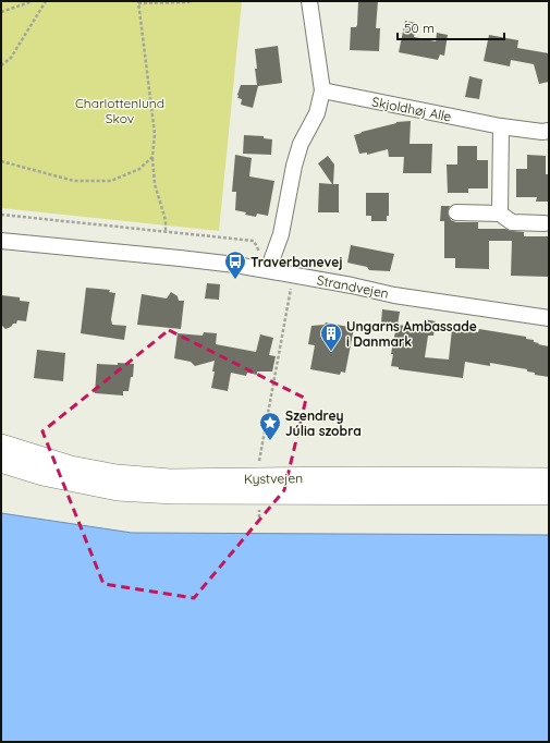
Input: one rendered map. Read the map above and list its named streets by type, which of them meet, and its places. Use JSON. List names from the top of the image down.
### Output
{
  "streets": {
    "main road": ["Kystvejen"],
    "street": ["Skjoldhøj Alle", "Strandvejen"]
  },
  "parks": ["Charlottenlund Skov"],
  "places": {
    "bus stop": ["Traverbanevej"],
    "building": ["Ungarns Ambassade i Danmark"],
    "place": ["Szendrey Júlia szobra"]
  },
  "scale_bar": "50 m"
}
